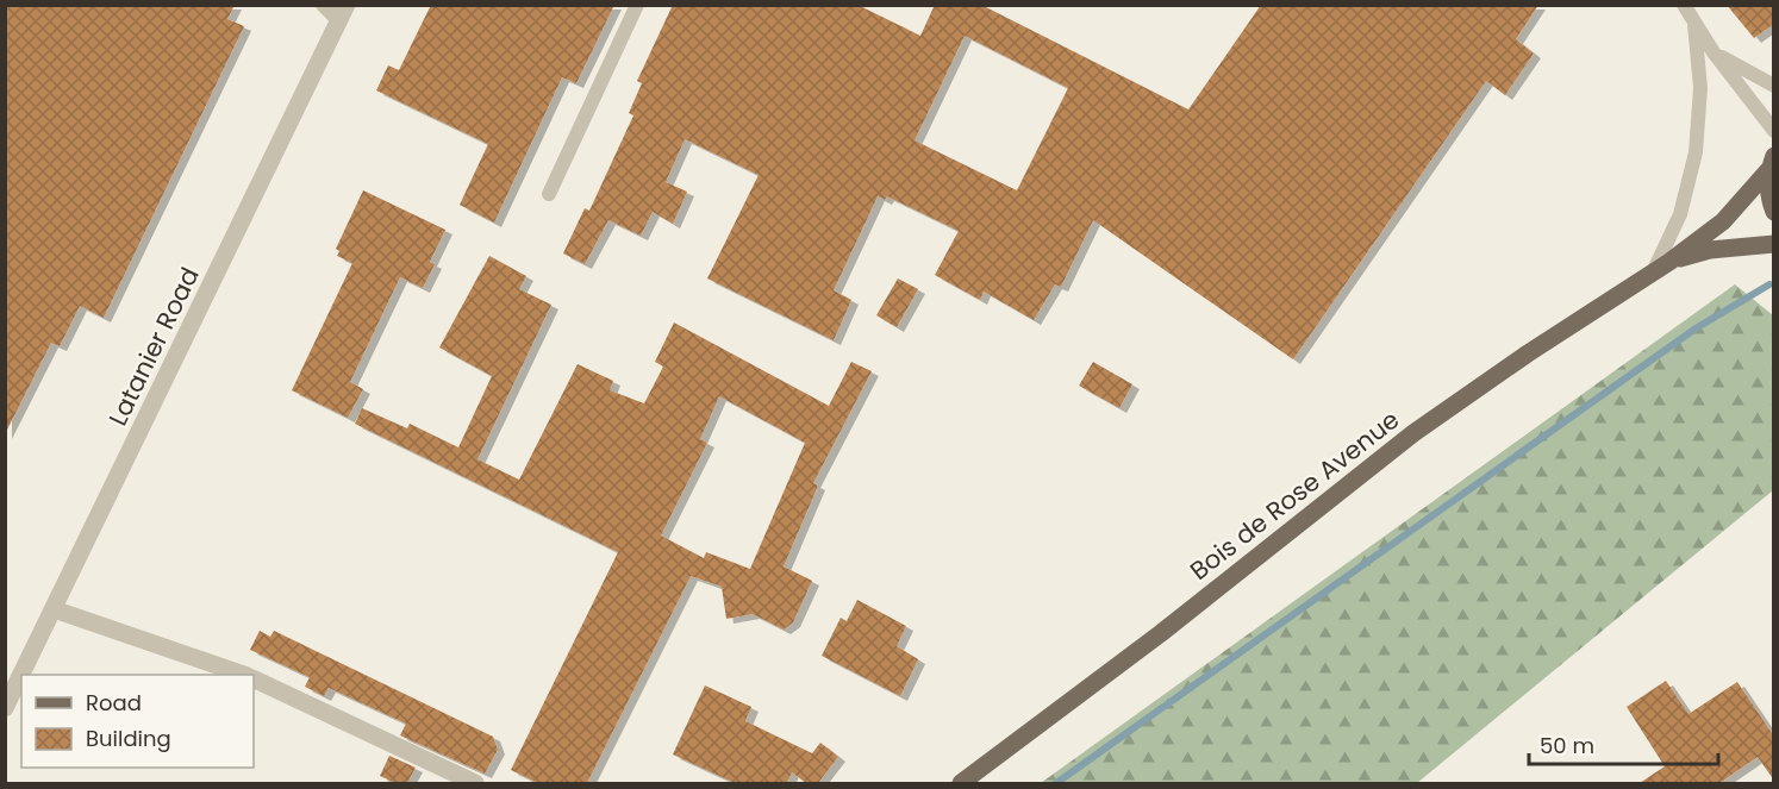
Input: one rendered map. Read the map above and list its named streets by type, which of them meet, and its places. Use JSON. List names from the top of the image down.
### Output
{
  "streets": {
    "main road": ["Bois de Rose Avenue"],
    "street": ["Latanier Road"]
  },
  "legend": ["Road", "Building"],
  "scale_bar": "50 m"
}
